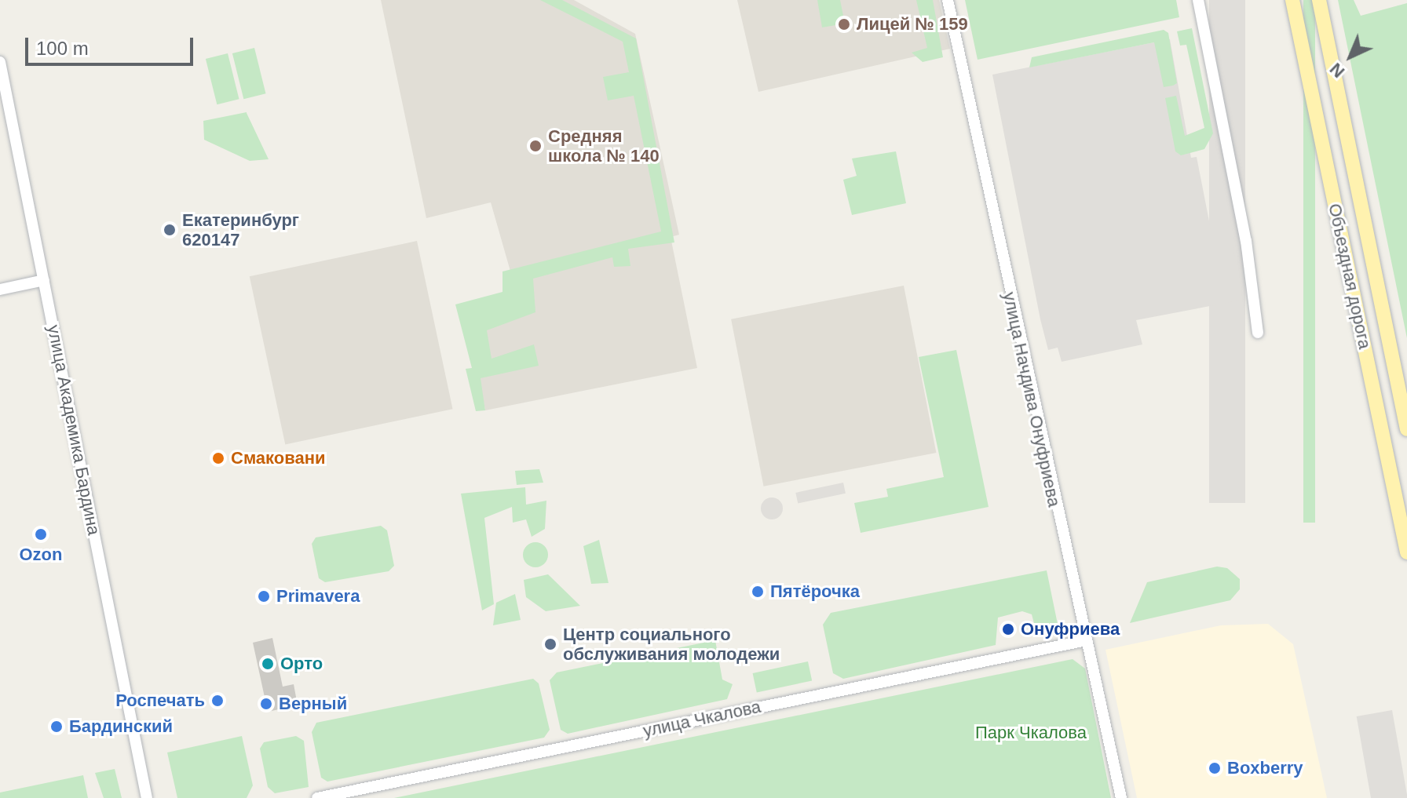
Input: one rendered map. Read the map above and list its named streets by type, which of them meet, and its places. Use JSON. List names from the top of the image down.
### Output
{
  "streets": {
    "main road": ["Объездная дорога"],
    "street": ["улица Начдива Онуфриева", "улица Академика Бардина", "улица Чкалова"]
  },
  "crossings": [
    ["улица Начдива Онуфриева", "улица Чкалова"]
  ],
  "parks": ["Парк Чкалова"],
  "places": [
    "Лицей № 159",
    "Средняя школа № 140",
    "Екатеринбург 620147",
    "Смаковани",
    "Ozon",
    "Пятёрочка",
    "Primavera",
    "Онуфриева",
    "Центр социального обслуживания молодежи",
    "Орто",
    "Роспечать",
    "Верный",
    "Бардинский",
    "Boxberry"
  ],
  "scale_bar": "100 m",
  "north": "bottom left"
}
